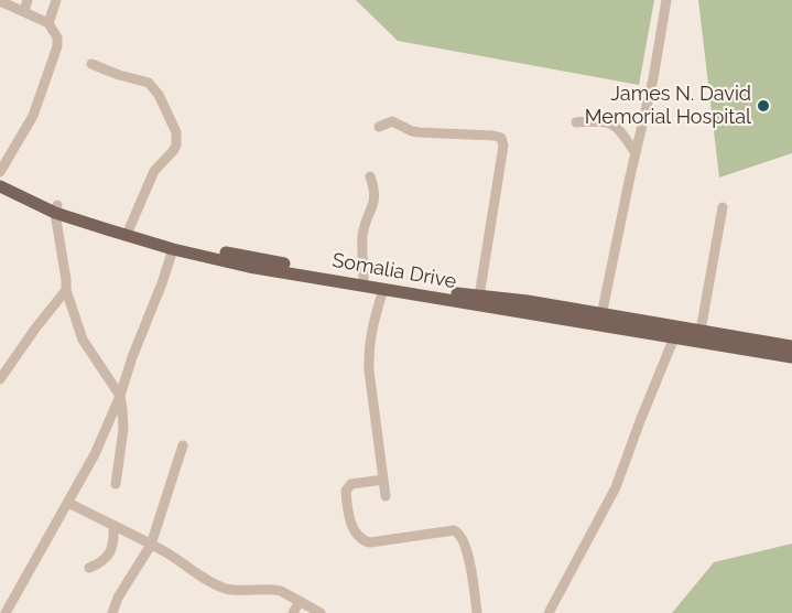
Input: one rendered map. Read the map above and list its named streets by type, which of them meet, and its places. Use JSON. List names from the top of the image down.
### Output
{
  "streets": {
    "main road": ["Somalia Drive"]
  },
  "places": ["James N. David Memorial Hospital"]
}
